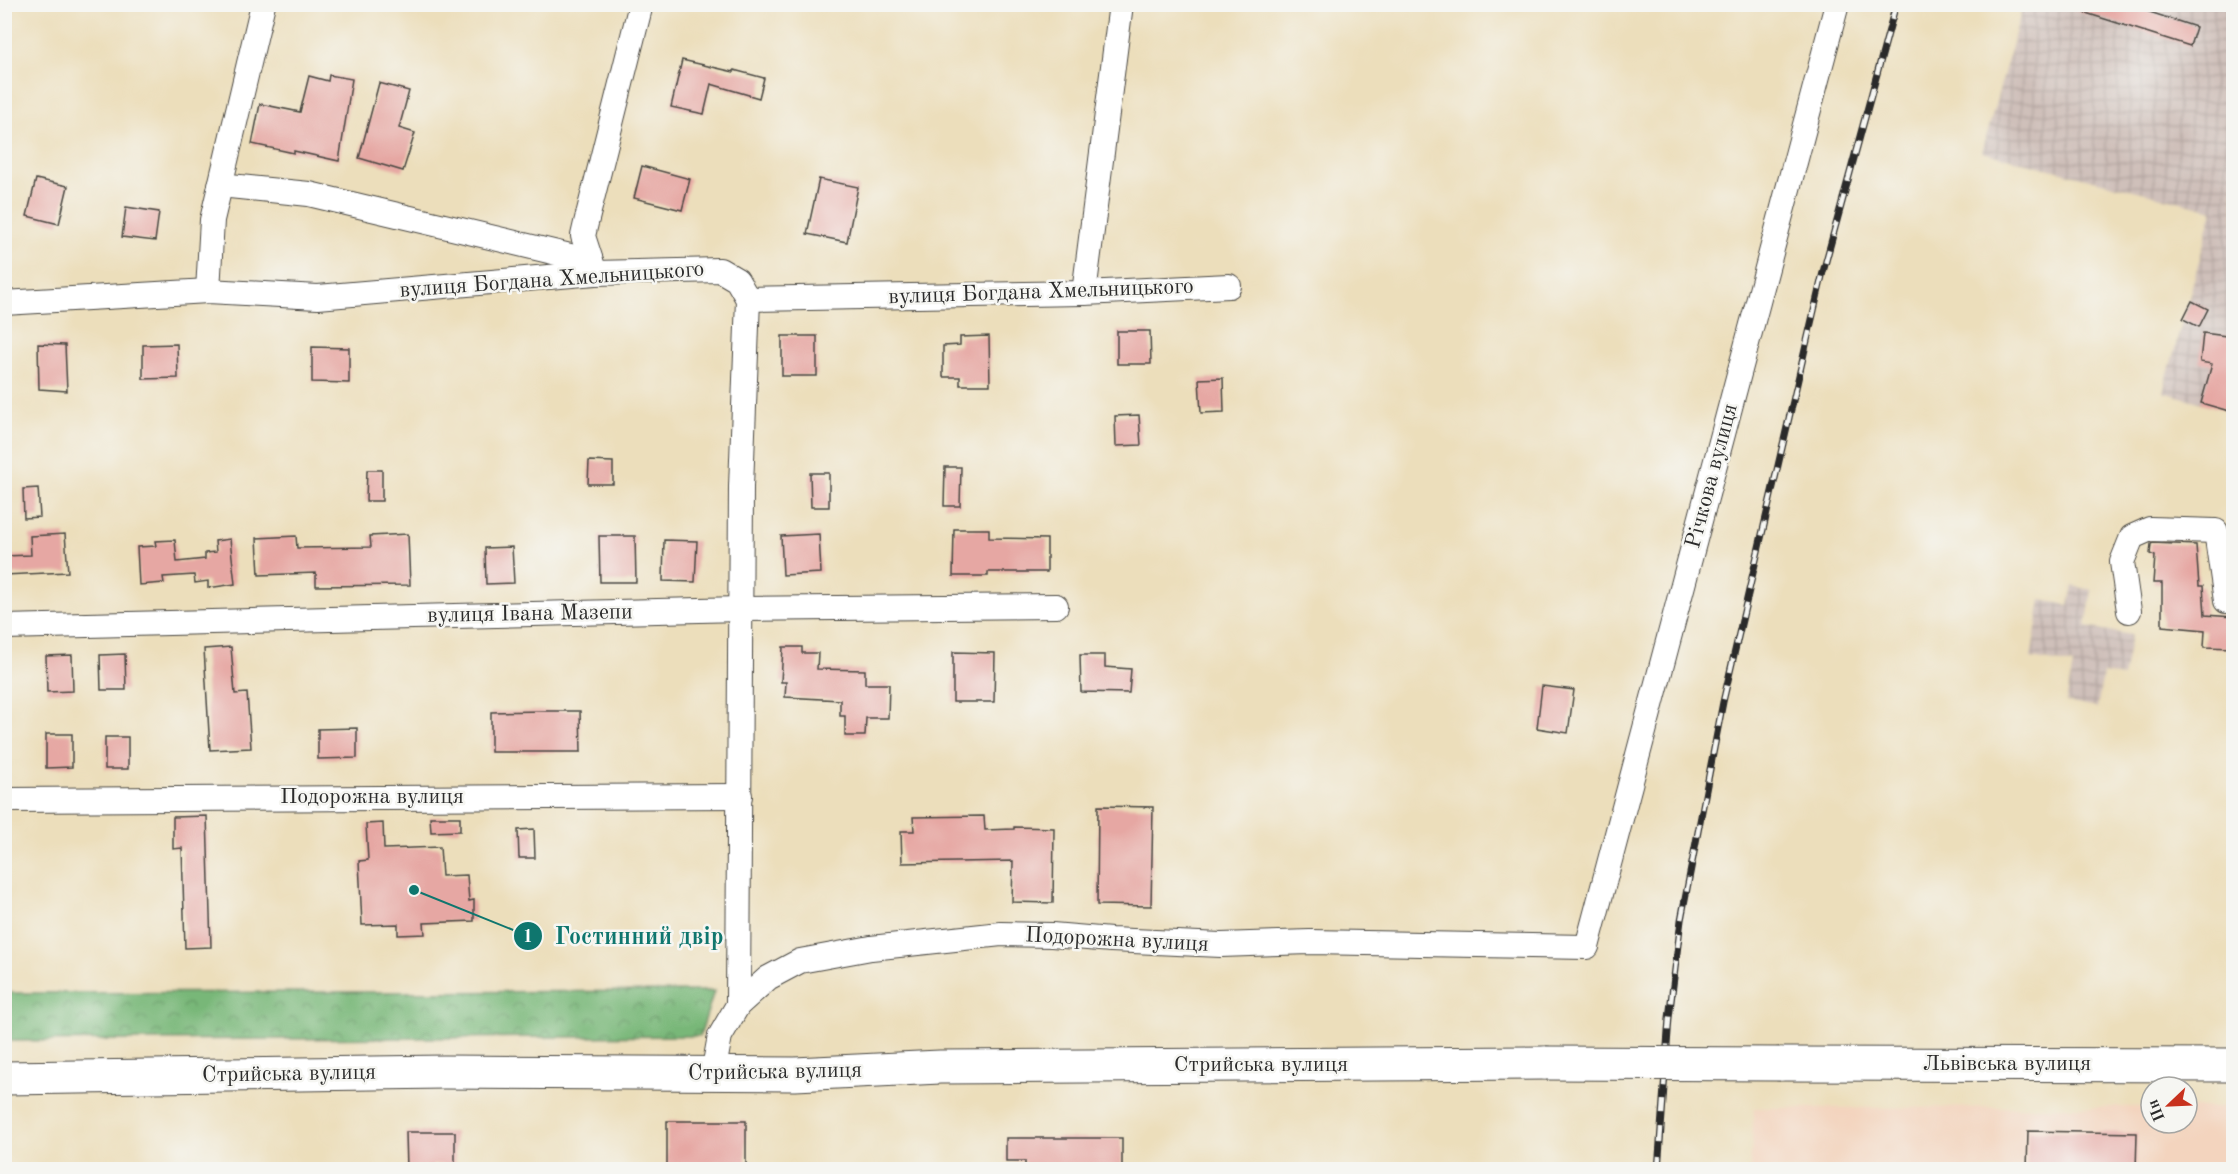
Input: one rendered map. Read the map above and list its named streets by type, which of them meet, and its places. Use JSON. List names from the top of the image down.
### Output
{
  "streets": {
    "highway": ["Львівська вулиця", "Стрийська вулиця"],
    "street": [
      "вулиця Богдана Хмельницького",
      "Річкова вулиця",
      "вулиця Івана Мазепи",
      "Подорожна вулиця"
    ]
  },
  "crossings": [
    ["Річкова вулиця", "Подорожна вулиця"],
    ["Подорожна вулиця", "Стрийська вулиця"],
    ["Львівська вулиця", "Стрийська вулиця"]
  ],
  "places": ["Гостинний двір"],
  "north": "bottom left"
}
